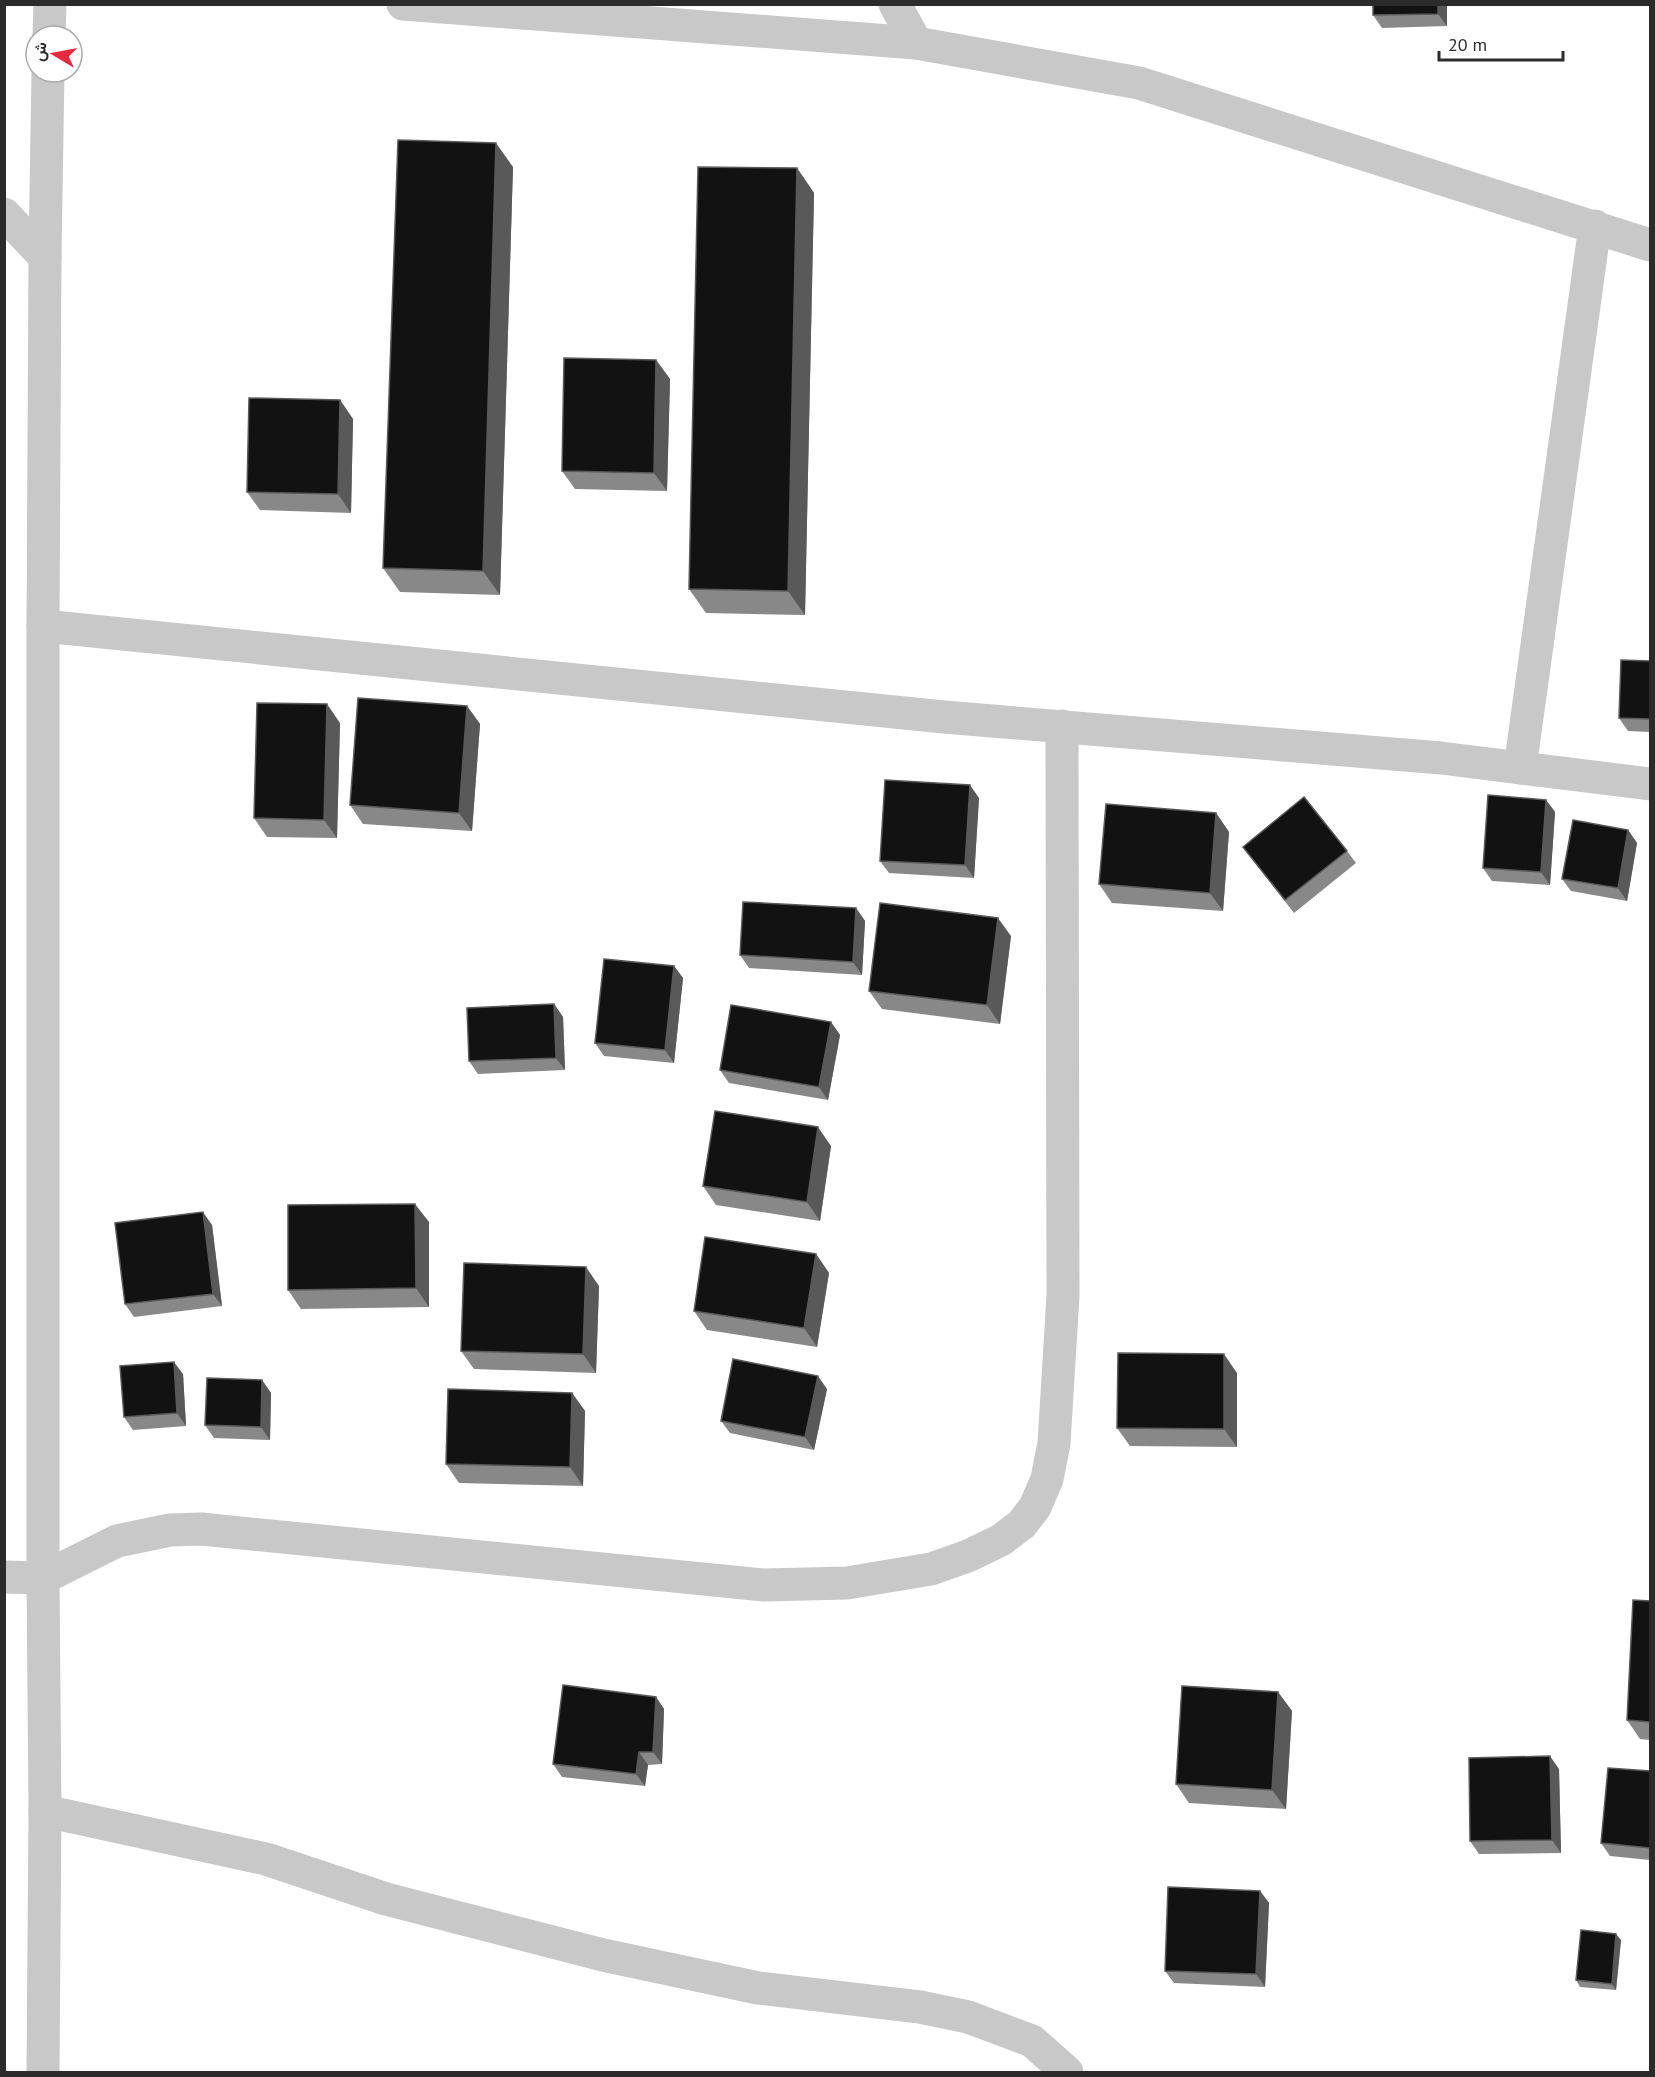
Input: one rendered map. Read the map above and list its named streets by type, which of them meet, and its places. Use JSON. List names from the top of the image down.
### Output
{
  "scale_bar": "20 m",
  "north": "left"
}
